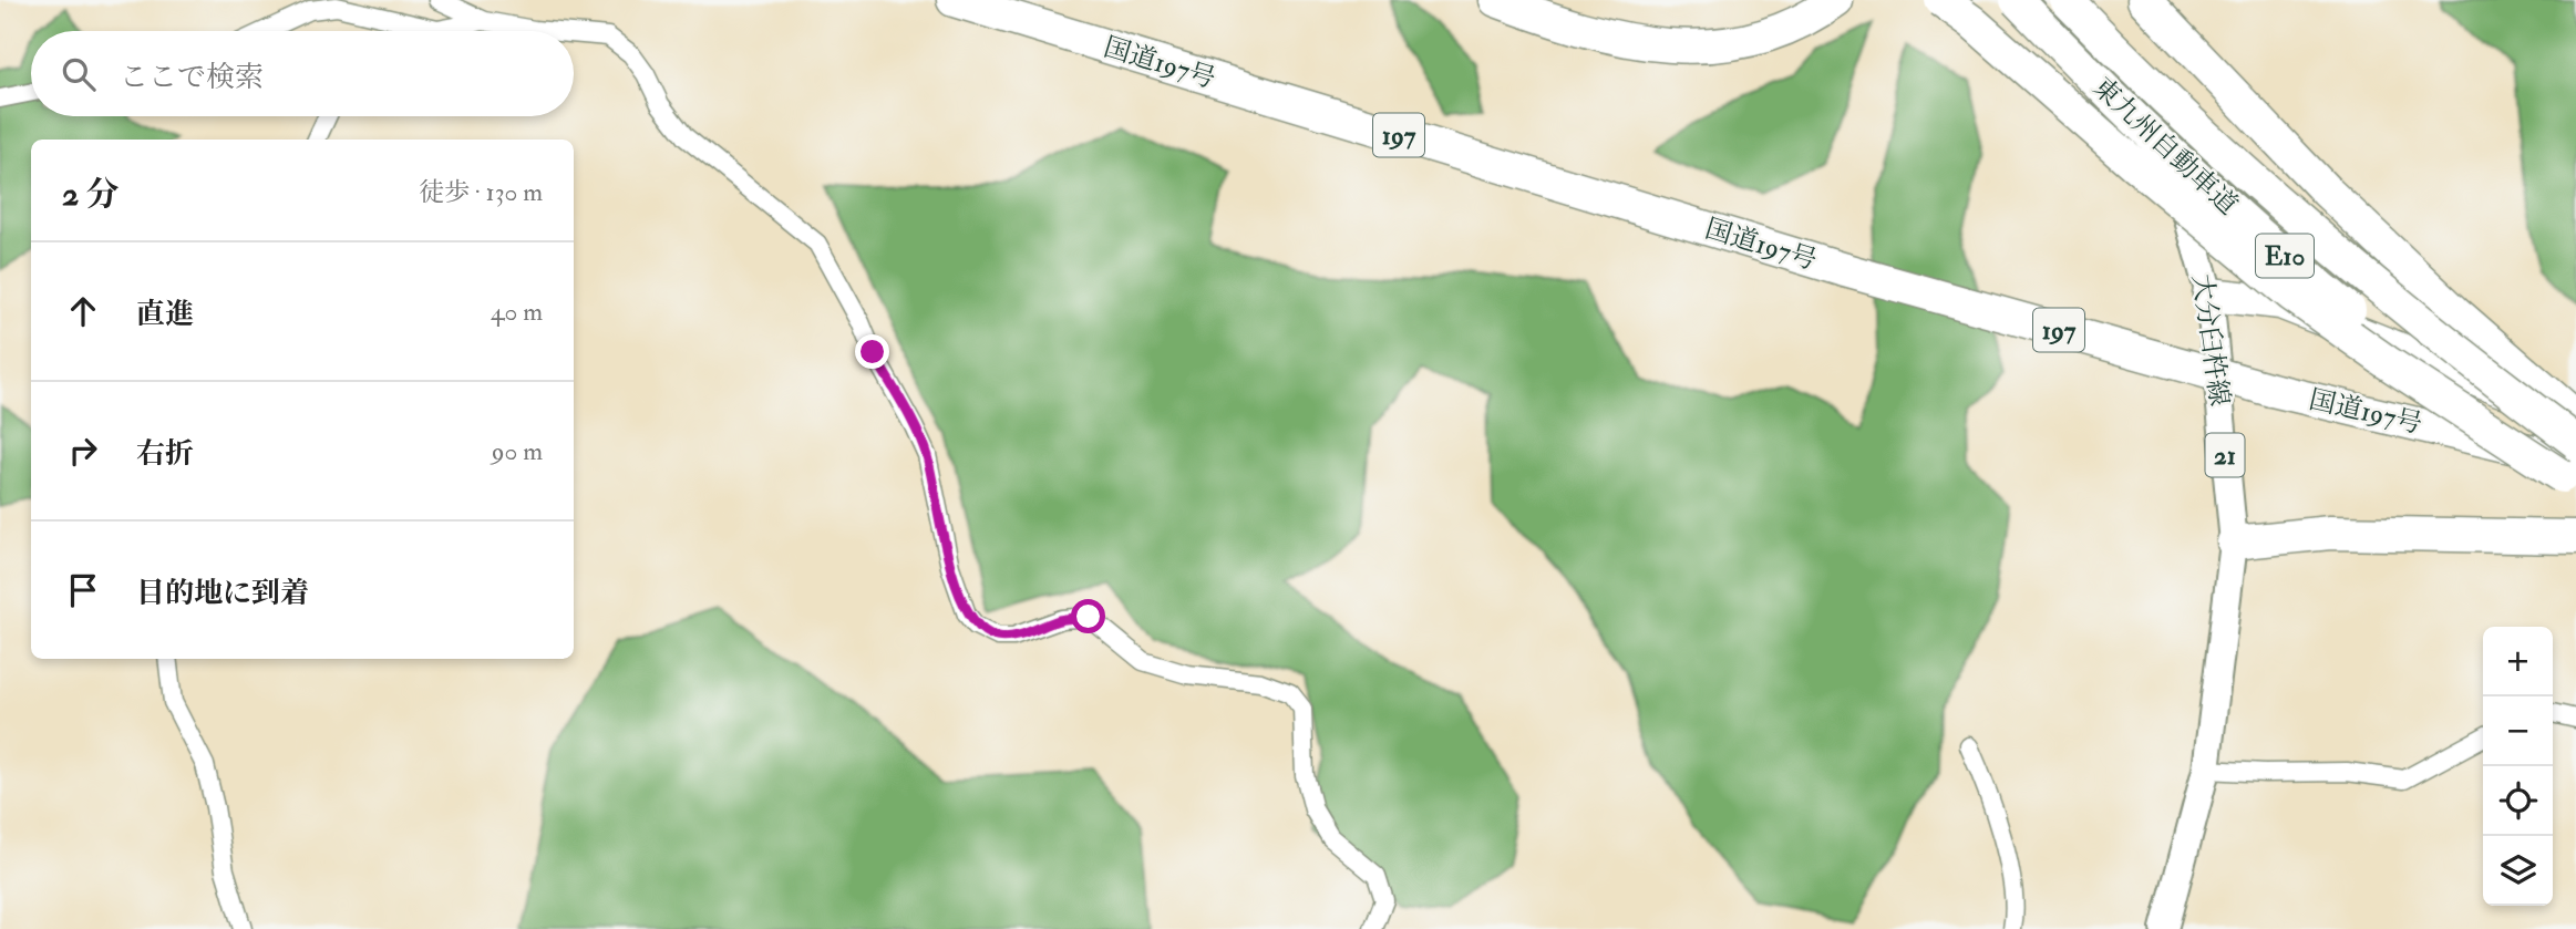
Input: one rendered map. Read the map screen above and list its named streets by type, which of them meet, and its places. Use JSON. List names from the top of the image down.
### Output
{
  "streets": {
    "highway": [
      "国道197号",
      "197",
      "東九州自動車道",
      "E10"
    ],
    "main road": ["大分臼杵線", "21"]
  },
  "crossings": [
    ["国道197号", "東九州自動車道"]
  ],
  "page": {
    "search": "ここで検索",
    "heading": ["2 分", "徒歩 · 130 m"],
    "list": [
      ["直進", "40 m"],
      ["右折", "90 m"],
      "目的地に到着"
    ],
    "map_buttons": ["+", "−"]
  }
}
